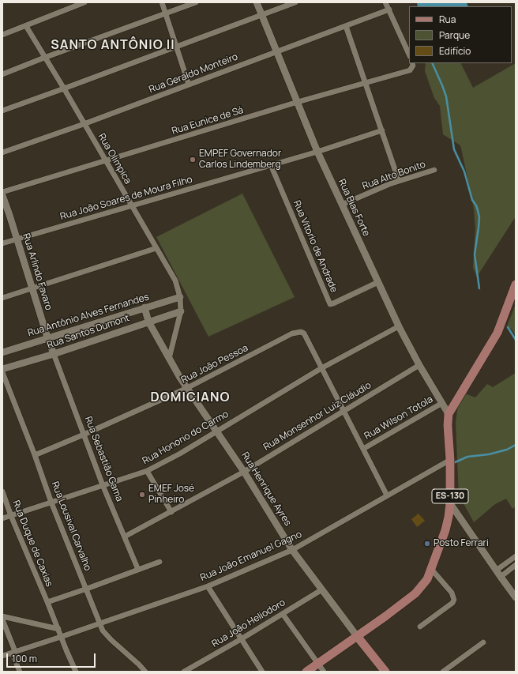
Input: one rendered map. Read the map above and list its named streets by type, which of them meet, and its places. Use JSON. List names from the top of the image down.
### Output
{
  "streets": {
    "main road": ["Rua Henrique Ayres", "ES-130"],
    "street": [
      "Rua Geraldo Monteiro",
      "Rua Eunice de Sá",
      "Rua Olimpica",
      "Rua Alto Bonito",
      "Rua João Soares de Moura Filho",
      "Rua Bias Forte",
      "Rua Vitorio de Andrade",
      "Rua Arlindo Favaro",
      "Rua Antônio Alves Fernandes",
      "Rua Santos Dumont",
      "Rua João Pessoa",
      "Rua Monsenhor Luiz Cláudio",
      "Rua Wilson Totola",
      "Rua Honorio do Carmo",
      "Rua Sebastião Gama",
      "Rua Lousival Carvalho",
      "Rua Duque de Caxias",
      "Rua João Emanuel Gagno",
      "Rua João Heliodoro"
    ]
  },
  "crossings": [
    ["Rua Geraldo Monteiro", "Rua Olimpica"],
    ["Rua Geraldo Monteiro", "Rua Bias Forte"],
    ["Rua Eunice de Sá", "Rua Olimpica"],
    ["Rua Eunice de Sá", "Rua Bias Forte"],
    ["Rua Olimpica", "Rua João Soares de Moura Filho"],
    ["Rua Olimpica", "Rua Antônio Alves Fernandes"],
    ["Rua Olimpica", "Rua Santos Dumont"],
    ["Rua Olimpica", "Rua Henrique Ayres"],
    ["Rua Alto Bonito", "Rua Bias Forte"],
    ["Rua João Soares de Moura Filho", "Rua Bias Forte"],
    ["Rua João Soares de Moura Filho", "Rua Vitorio de Andrade"],
    ["Rua João Soares de Moura Filho", "Rua Arlindo Favaro"],
    ["Rua Bias Forte", "Rua Vitorio de Andrade"],
    ["Rua Bias Forte", "Rua Monsenhor Luiz Cláudio"],
    ["Rua Bias Forte", "Rua Wilson Totola"],
    ["Rua Bias Forte", "Rua Honorio do Carmo"],
    ["Rua Bias Forte", "ES-130"],
    ["Rua Arlindo Favaro", "Rua Antônio Alves Fernandes"],
    ["Rua Arlindo Favaro", "Rua Santos Dumont"],
    ["Rua Arlindo Favaro", "Rua Sebastião Gama"],
    ["Rua Antônio Alves Fernandes", "Rua Henrique Ayres"],
    ["Rua Santos Dumont", "Rua Sebastião Gama"],
    ["Rua Santos Dumont", "Rua Henrique Ayres"],
    ["Rua João Pessoa", "Rua Honorio do Carmo"],
    ["Rua João Pessoa", "Rua Sebastião Gama"],
    ["Rua João Pessoa", "Rua Henrique Ayres"],
    ["Rua João Pessoa", "Rua Lousival Carvalho"],
    ["Rua Monsenhor Luiz Cláudio", "Rua Sebastião Gama"],
    ["Rua Monsenhor Luiz Cláudio", "Rua Henrique Ayres"],
    ["Rua Honorio do Carmo", "Rua Sebastião Gama"],
    ["Rua Honorio do Carmo", "Rua Henrique Ayres"],
    ["Rua Honorio do Carmo", "Rua Lousival Carvalho"],
    ["Rua Honorio do Carmo", "Rua Duque de Caxias"],
    ["Rua Henrique Ayres", "ES-130"],
    ["Rua Henrique Ayres", "Rua João Emanuel Gagno"],
    ["Rua Henrique Ayres", "Rua João Heliodoro"],
    ["ES-130", "Rua João Emanuel Gagno"],
    ["Rua Lousival Carvalho", "Rua Duque de Caxias"],
    ["Rua Lousival Carvalho", "Rua João Emanuel Gagno"],
    ["Rua Duque de Caxias", "Rua João Emanuel Gagno"]
  ],
  "districts": ["SANTO ANTÔNIO II", "DOMICIANO"],
  "places": ["EMPEF Governador Carlos Lindemberg", "EMEF José Pinheiro", "Posto Ferrari"],
  "legend": ["Rua", "Parque", "Edifício"],
  "scale_bar": "100 m"
}
